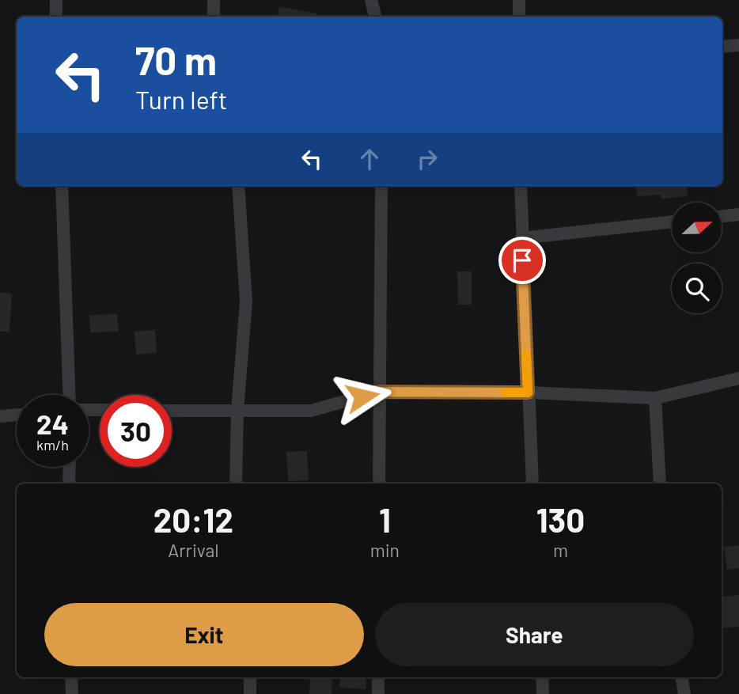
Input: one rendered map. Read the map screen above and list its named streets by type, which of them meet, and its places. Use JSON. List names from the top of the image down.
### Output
{
  "north": "right",
  "page": {
    "turn": ["70 m", "Turn left"],
    "speed": "24 km/h",
    "limit": "30",
    "eta": [
      "20:12",
      "Arrival",
      "1",
      "min",
      "130",
      "m"
    ],
    "buttons": ["Exit", "Share"]
  }
}
